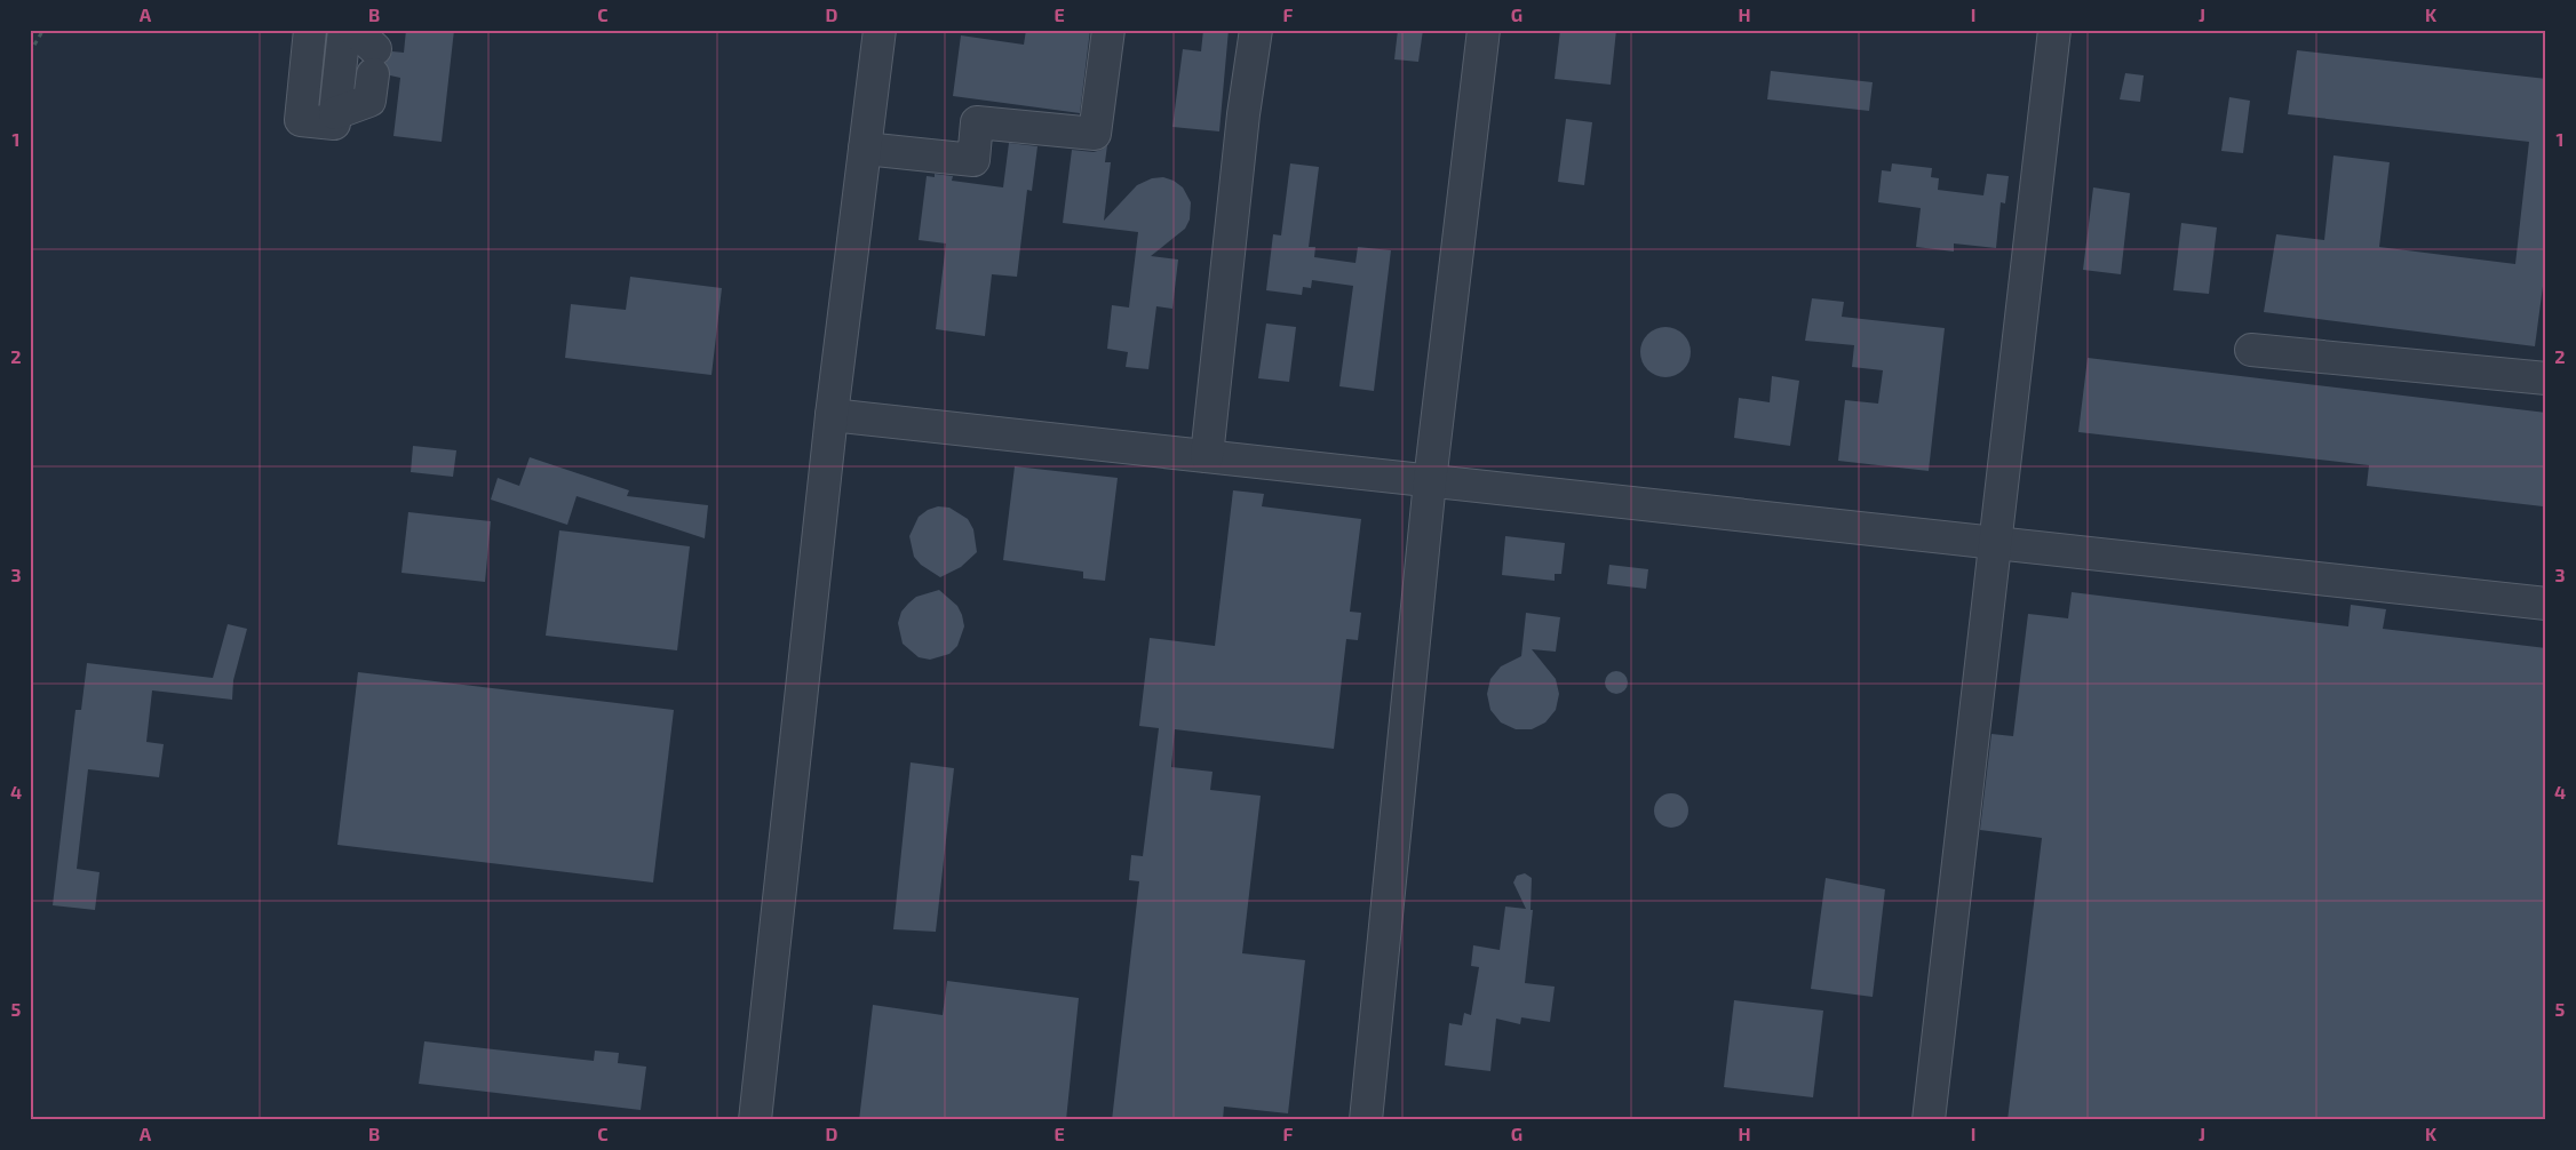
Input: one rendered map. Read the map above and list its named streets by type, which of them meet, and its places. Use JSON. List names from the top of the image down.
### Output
{
  "grid": {
    "columns": [
      "A",
      "B",
      "C",
      "D",
      "E",
      "F",
      "G",
      "H",
      "I",
      "J",
      "K"
    ],
    "rows": [
      "1",
      "2",
      "3",
      "4",
      "5"
    ]
  }
}
